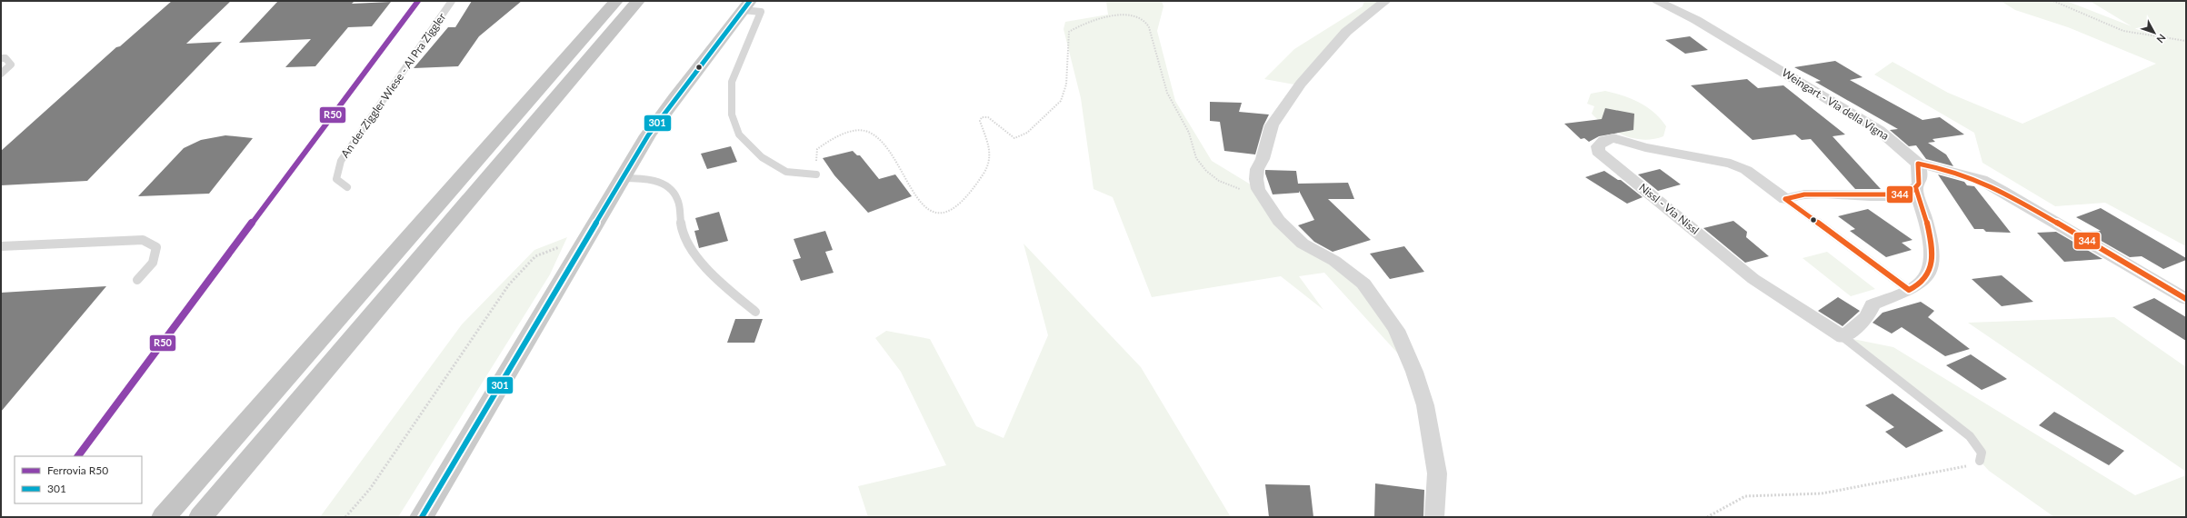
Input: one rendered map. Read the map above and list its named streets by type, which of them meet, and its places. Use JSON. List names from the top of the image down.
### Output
{
  "streets": {
    "street": ["Weingart - Via della Vigna", "Nissl - Via Nissl"],
    "lane": ["An der Ziggler Wiese - Al Pra Ziggler"]
  },
  "lines": ["rail line R50", "transit line 301", "transit line 344"],
  "legend": ["Ferrovia R50", "301"],
  "north": "bottom right"
}
